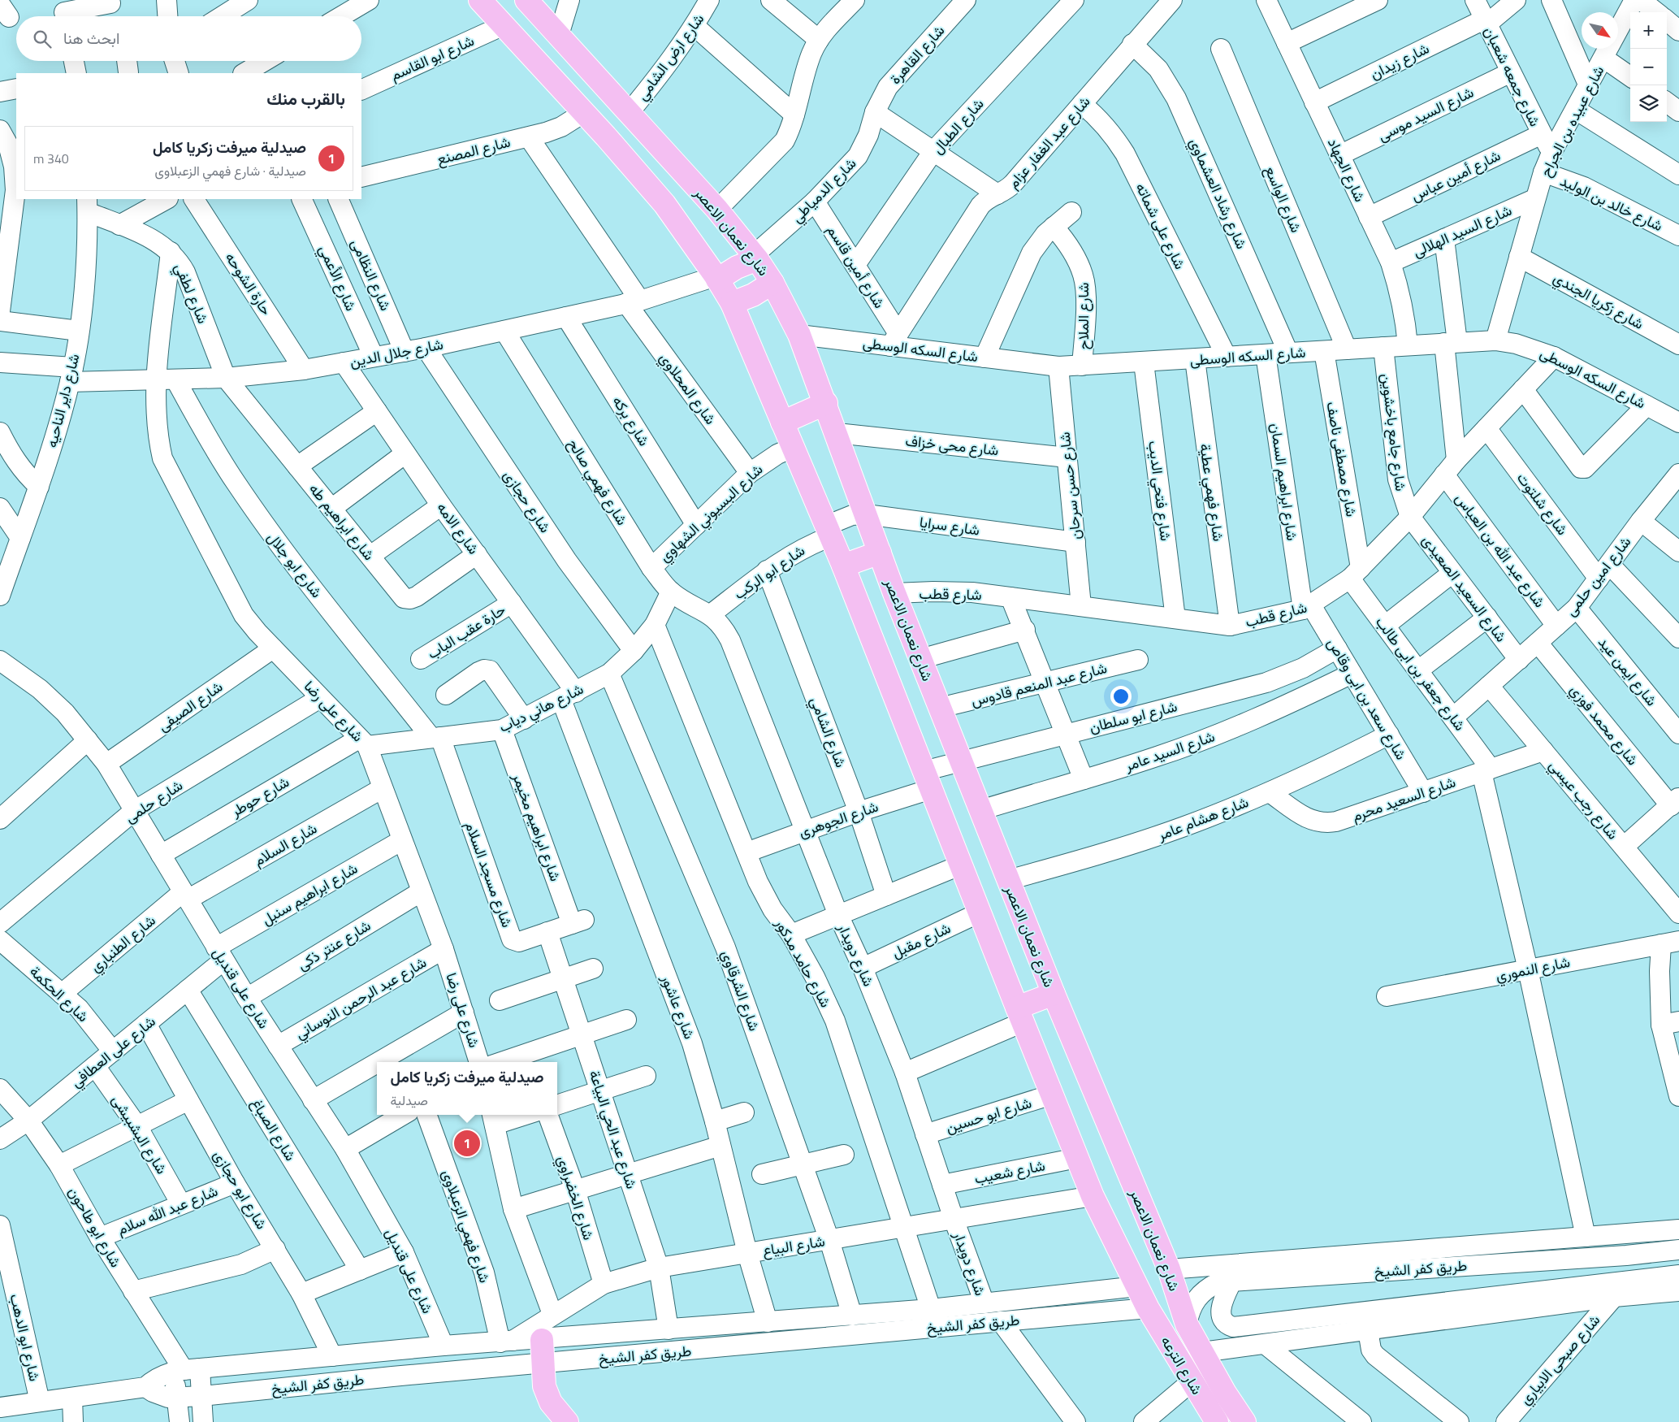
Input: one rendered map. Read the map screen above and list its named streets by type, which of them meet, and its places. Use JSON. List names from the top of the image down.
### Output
{
  "streets": {
    "main road": ["شارع نعمان الاعصر", "شارع الترعه"],
    "street": [
      "شارع القاهرة",
      "شارع ارض الشامي",
      "شارع ابو القاسم",
      "شارع زيدان",
      "شارع جمعه شعبان",
      "شارع السيد موسى",
      "شارع عبيده بن الجراح",
      "شارع الطبال",
      "شارع عبد الغفار عزام",
      "شارع المصنع",
      "شارع الجهاد",
      "شارع أمين عباس",
      "شارع الدمياطي",
      "شارع رشاد العشماوي",
      "شارع الواسع",
      "شارع خالد بن الوليد",
      "شارع على شماته",
      "شارع السيد الهلالى",
      "شارع أمين قاسم",
      "شارع النظامى",
      "شارع الأعمي",
      "حارة الشوحه",
      "شارع لطفي",
      "شارع زكريا الجندي",
      "شارع الملاح",
      "شارع السكه الوسطى",
      "شارع جلال الدين",
      "شارع المحلاوي",
      "شارع داير الناحيه",
      "شارع بركه",
      "شارع جامع باخشوين",
      "شارع محى خزاف",
      "شارع مصطفى ناصف",
      "شارع فهمي صالح",
      "شارع ابراهيم السمان",
      "شارع حسن سرحان",
      "شارع فتحي الديب",
      "شارع فهمي عطية",
      "شارع حجازى",
      "شارع شلتوت",
      "شارع البسيوني الشهاوي",
      "شارع ابراهيم طه",
      "شارع سرايا",
      "شارع الامه",
      "شارع عبد الله بن العباس",
      "شارع ابو جلال",
      "شارع ابو الركب",
      "شارع امين حلمى",
      "شارع السعيد الصعيدى",
      "شارع قطب",
      "حارة عقب الباب",
      "شارع ايمن عيد",
      "شارع جعفر بن ابى طالب",
      "شارع عبد المنعم قادوس",
      "شارع سعد بن ابى وقاص",
      "شارع الصيفى",
      "شارع هاني دياب",
      "شارع على رضا",
      "شارع ابو سلطان",
      "شارع محمد فوزي",
      "شارع الشامي",
      "شارع السيد عامر",
      "شارع حوطر",
      "شارع السعيد محرم",
      "شارع رجب عيسي",
      "شارع حلمى",
      "شارع هشام عامر",
      "شارع الجوهرى",
      "شارع ابراهيم مخيمر",
      "شارع السلام",
      "شارع مسجد السلام",
      "شارع ابراهيم سنبل",
      "شارع مقبل",
      "شارع الطنباري",
      "شارع عنتر ذكى",
      "شارع دويدار",
      "شارع حامد مدكور",
      "شارع النموري",
      "شارع على قنديل",
      "شارع الشرقاوي",
      "شارع الحكمة",
      "شارع عبد الرحمن النوساني",
      "شارع عاشور",
      "شارع على العطافي",
      "شارع ابو حسين",
      "شارع الصباغ",
      "شارع عبد الحي البياعة",
      "شارع البشبيشى",
      "شارع شعيب",
      "شارع ابو حجازى",
      "شارع الخضراوي",
      "شارع عبد الله سلام",
      "شارع فهمي الزعبلاوى",
      "شارع ابو طاحون",
      "شارع البياع",
      "طريق كفر الشيخ",
      "شارع ابو الدهب",
      "شارع صبحى الابياري"
    ]
  },
  "crossings": [
    ["شارع القاهرة", "شارع الدمياطي"],
    ["شارع ارض الشامي", "شارع نعمان الاعصر"],
    ["شارع زيدان", "شارع جمعه شعبان"],
    ["شارع زيدان", "شارع الجهاد"],
    ["شارع جمعه شعبان", "شارع السيد موسى"],
    ["شارع جمعه شعبان", "شارع عبيده بن الجراح"],
    ["شارع جمعه شعبان", "شارع أمين عباس"],
    ["شارع السيد موسى", "شارع الجهاد"],
    ["شارع عبيده بن الجراح", "شارع خالد بن الوليد"],
    ["شارع عبيده بن الجراح", "شارع السيد الهلالى"],
    ["شارع عبيده بن الجراح", "شارع زكريا الجندي"],
    ["شارع عبيده بن الجراح", "شارع السكه الوسطى"],
    ["شارع الطبال", "شارع أمين قاسم"],
    ["شارع عبد الغفار عزام", "شارع رشاد العشماوي"],
    ["شارع عبد الغفار عزام", "شارع على شماته"],
    ["شارع عبد الغفار عزام", "شارع أمين قاسم"],
    ["شارع عبد الغفار عزام", "شارع السكه الوسطى"],
    ["شارع المصنع", "شارع المحلاوي"],
    ["شارع الجهاد", "شارع أمين عباس"],
    ["شارع الجهاد", "شارع السيد الهلالى"],
    ["شارع الجهاد", "شارع السكه الوسطى"],
    ["شارع الدمياطي", "شارع نعمان الاعصر"],
    ["شارع الدمياطي", "شارع أمين قاسم"],
    ["شارع رشاد العشماوي", "شارع السكه الوسطى"],
    ["شارع الواسع", "شارع السكه الوسطى"],
    ["شارع على شماته", "شارع السكه الوسطى"],
    ["شارع نعمان الاعصر", "شارع السكه الوسطى"],
    ["شارع نعمان الاعصر", "شارع محى خزاف"],
    ["شارع نعمان الاعصر", "شارع سرايا"],
    ["شارع نعمان الاعصر", "شارع قطب"],
    ["شارع نعمان الاعصر", "شارع عبد المنعم قادوس"],
    ["شارع نعمان الاعصر", "شارع ابو سلطان"],
    ["شارع نعمان الاعصر", "شارع السيد عامر"],
    ["شارع نعمان الاعصر", "شارع هشام عامر"],
    ["شارع نعمان الاعصر", "طريق كفر الشيخ"],
    ["شارع نعمان الاعصر", "شارع الترعه"],
    ["شارع أمين قاسم", "شارع السكه الوسطى"],
    ["شارع النظامى", "شارع جلال الدين"],
    ["شارع الأعمي", "شارع جلال الدين"],
    ["حارة الشوحه", "شارع جلال الدين"],
    ["شارع لطفي", "شارع جلال الدين"],
    ["شارع لطفي", "شارع داير الناحيه"],
    ["شارع لطفي", "شارع ابراهيم طه"],
    ["شارع لطفي", "شارع على رضا"],
    ["شارع الملاح", "شارع السكه الوسطى"],
    ["شارع السكه الوسطى", "شارع جامع باخشوين"],
    ["شارع السكه الوسطى", "شارع مصطفى ناصف"],
    ["شارع السكه الوسطى", "شارع ابراهيم السمان"],
    ["شارع السكه الوسطى", "شارع حسن سرحان"],
    ["شارع السكه الوسطى", "شارع فتحي الديب"],
    ["شارع السكه الوسطى", "شارع فهمي عطية"],
    ["شارع السكه الوسطى", "شارع قطب"],
    ["شارع جلال الدين", "شارع المحلاوي"],
    ["شارع جلال الدين", "شارع داير الناحيه"],
    ["شارع جلال الدين", "شارع بركه"],
    ["شارع جلال الدين", "شارع فهمي صالح"],
    ["شارع جلال الدين", "شارع حجازى"],
    ["شارع جلال الدين", "شارع ابراهيم طه"],
    ["شارع جلال الدين", "شارع الامه"],
    ["شارع جلال الدين", "شارع ابو جلال"],
    ["شارع جلال الدين", "شارع على رضا"],
    ["شارع المحلاوي", "شارع البسيوني الشهاوي"],
    ["شارع بركه", "شارع البسيوني الشهاوي"],
    ["شارع جامع باخشوين", "شارع السعيد الصعيدى"],
    ["شارع جامع باخشوين", "شارع قطب"],
    ["شارع محى خزاف", "شارع حسن سرحان"],
    ["شارع مصطفى ناصف", "شارع قطب"],
    ["شارع مصطفى ناصف", "شارع جعفر بن ابى طالب"],
    ["شارع فهمي صالح", "شارع البسيوني الشهاوي"],
    ["شارع فهمي صالح", "شارع ابو الركب"],
    ["شارع فهمي صالح", "شارع هاني دياب"],
    ["شارع فهمي صالح", "شارع دويدار"],
    ["شارع ابراهيم السمان", "شارع قطب"],
    ["شارع ابراهيم السمان", "شارع سعد بن ابى وقاص"],
    ["شارع حسن سرحان", "شارع سرايا"],
    ["شارع حسن سرحان", "شارع قطب"],
    ["شارع فتحي الديب", "شارع قطب"],
    ["شارع فهمي عطية", "شارع قطب"],
    ["شارع حجازى", "شارع هاني دياب"],
    ["شارع شلتوت", "شارع امين حلمى"],
    ["شارع شلتوت", "شارع قطب"],
    ["شارع ابراهيم طه", "شارع الامه"],
    ["شارع سرايا", "شارع ابو الركب"],
    ["شارع الامه", "حارة عقب الباب"],
    ["شارع الامه", "شارع هاني دياب"],
    ["شارع الامه", "شارع عاشور"],
    ["شارع عبد الله بن العباس", "شارع امين حلمى"],
    ["شارع عبد الله بن العباس", "شارع قطب"],
    ["شارع ابو جلال", "شارع هاني دياب"],
    ["شارع ابو جلال", "شارع مسجد السلام"],
    ["شارع ابو الركب", "شارع الشامي"],
    ["شارع ابو الركب", "شارع دويدار"],
    ["شارع امين حلمى", "شارع السعيد الصعيدى"],
    ["شارع امين حلمى", "شارع ايمن عيد"],
    ["شارع امين حلمى", "شارع جعفر بن ابى طالب"],
    ["شارع امين حلمى", "شارع محمد فوزي"],
    ["شارع امين حلمى", "شارع رجب عيسي"],
    ["شارع السعيد الصعيدى", "شارع قطب"],
    ["شارع قطب", "شارع جعفر بن ابى طالب"],
    ["شارع قطب", "شارع سعد بن ابى وقاص"],
    ["شارع جعفر بن ابى طالب", "شارع السعيد محرم"],
    ["شارع سعد بن ابى وقاص", "شارع ابو سلطان"],
    ["شارع سعد بن ابى وقاص", "شارع السيد عامر"],
    ["شارع سعد بن ابى وقاص", "شارع السعيد محرم"],
    ["شارع سعد بن ابى وقاص", "شارع هشام عامر"],
    ["شارع الصيفى", "شارع على رضا"],
    ["شارع الصيفى", "شارع على قنديل"],
    ["شارع هاني دياب", "شارع على رضا"],
    ["شارع هاني دياب", "شارع حوطر"],
    ["شارع هاني دياب", "شارع ابراهيم مخيمر"],
    ["شارع هاني دياب", "شارع مسجد السلام"],
    ["شارع هاني دياب", "شارع حامد مدكور"],
    ["شارع هاني دياب", "شارع الشرقاوي"],
    ["شارع هاني دياب", "شارع عاشور"],
    ["شارع على رضا", "شارع حوطر"],
    ["شارع على رضا", "شارع حلمى"],
    ["شارع على رضا", "شارع السلام"],
    ["شارع على رضا", "شارع ابراهيم سنبل"],
    ["شارع على رضا", "شارع عنتر ذكى"],
    ["شارع على رضا", "شارع عبد الرحمن النوساني"],
    ["شارع ابو سلطان", "شارع الجوهرى"],
    ["شارع الشامي", "شارع الجوهرى"],
    ["شارع حوطر", "شارع على قنديل"],
    ["شارع السعيد محرم", "شارع رجب عيسي"],
    ["شارع السعيد محرم", "شارع هشام عامر"],
    ["شارع حلمى", "شارع على قنديل"],
    ["شارع الجوهرى", "شارع دويدار"],
    ["شارع الجوهرى", "شارع حامد مدكور"],
    ["شارع ابراهيم مخيمر", "شارع مسجد السلام"],
    ["شارع السلام", "شارع الطنباري"],
    ["شارع السلام", "شارع على قنديل"],
    ["شارع مسجد السلام", "شارع عبد الحي البياعة"],
    ["شارع ابراهيم سنبل", "شارع على قنديل"],
    ["شارع ابراهيم سنبل", "شارع على العطافي"],
    ["شارع مقبل", "شارع دويدار"],
    ["شارع الطنباري", "شارع على قنديل"],
    ["شارع الطنباري", "شارع الحكمة"],
    ["شارع عنتر ذكى", "شارع على قنديل"],
    ["شارع دويدار", "شارع ابو حسين"],
    ["شارع دويدار", "شارع شعيب"],
    ["شارع دويدار", "شارع البياع"],
    ["شارع دويدار", "طريق كفر الشيخ"],
    ["شارع حامد مدكور", "شارع البياع"],
    ["شارع حامد مدكور", "طريق كفر الشيخ"],
    ["شارع على قنديل", "شارع عبد الرحمن النوساني"],
    ["شارع على قنديل", "شارع على العطافي"],
    ["شارع على قنديل", "طريق كفر الشيخ"],
    ["شارع الشرقاوي", "شارع البياع"],
    ["شارع الشرقاوي", "طريق كفر الشيخ"],
    ["شارع الحكمة", "شارع على العطافي"],
    ["شارع عاشور", "شارع البياع"],
    ["شارع عاشور", "طريق كفر الشيخ"],
    ["شارع على العطافي", "شارع الصباغ"],
    ["شارع على العطافي", "شارع البشبيشى"],
    ["شارع على العطافي", "شارع ابو حجازى"],
    ["شارع على العطافي", "شارع ابو طاحون"],
    ["شارع عبد الحي البياعة", "شارع البياع"],
    ["شارع عبد الحي البياعة", "طريق كفر الشيخ"],
    ["شارع البشبيشى", "شارع عبد الله سلام"],
    ["شارع ابو حجازى", "شارع عبد الله سلام"],
    ["شارع ابو حجازى", "طريق كفر الشيخ"],
    ["شارع الخضراوي", "شارع البياع"],
    ["شارع عبد الله سلام", "شارع ابو طاحون"],
    ["شارع فهمي الزعبلاوى", "شارع البياع"],
    ["شارع فهمي الزعبلاوى", "طريق كفر الشيخ"],
    ["شارع ابو طاحون", "طريق كفر الشيخ"],
    ["شارع البياع", "طريق كفر الشيخ"],
    ["طريق كفر الشيخ", "شارع ابو الدهب"],
    ["طريق كفر الشيخ", "شارع الترعه"]
  ],
  "north": "bottom right",
  "page": {
    "map_buttons": ["+", "−"],
    "search": "ابحث هنا",
    "heading": "بالقرب منك",
    "list": [
      {
        "mark": "1",
        "name": "صيدلية ميرفت زكريا كامل",
        "note": "صيدلية · شارع فهمي الزعبلاوى",
        "value": "340 m"
      }
    ],
    "popup": ["صيدلية ميرفت زكريا كامل", "صيدلية"],
    "pins": "1"
  }
}
